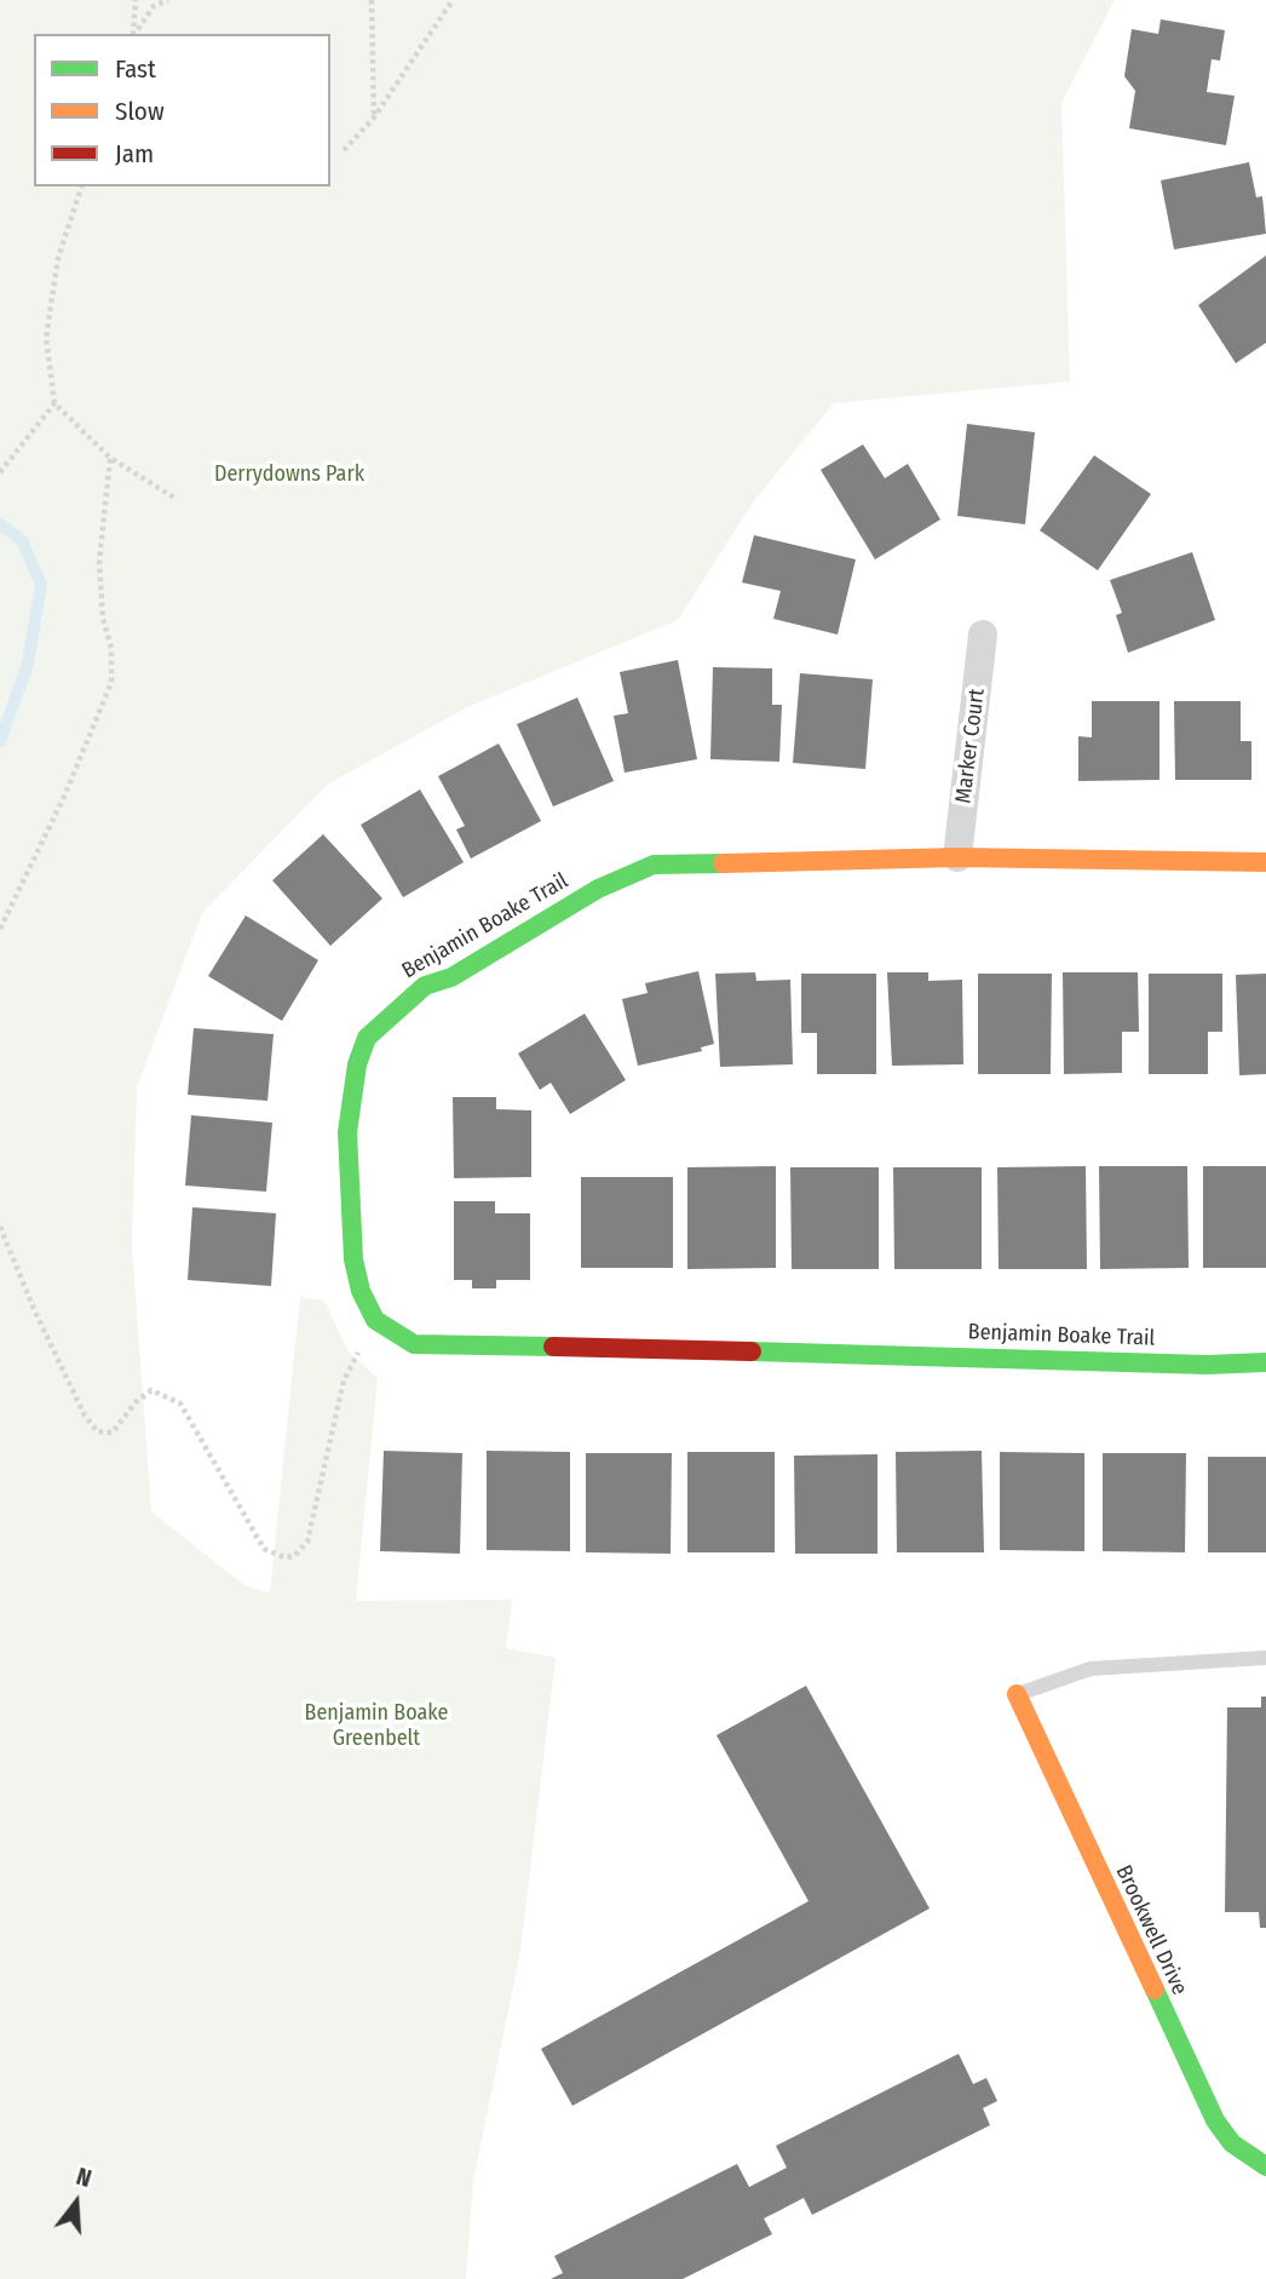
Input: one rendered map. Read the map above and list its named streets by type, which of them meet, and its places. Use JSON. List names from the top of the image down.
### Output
{
  "streets": {
    "street": ["Marker Court", "Benjamin Boake Trail", "Brookwell Drive"]
  },
  "crossings": [
    ["Marker Court", "Benjamin Boake Trail"]
  ],
  "parks": ["Derrydowns Park", "Benjamin Boake Greenbelt"],
  "legend": ["Fast", "Slow", "Jam"],
  "north": "top"
}
